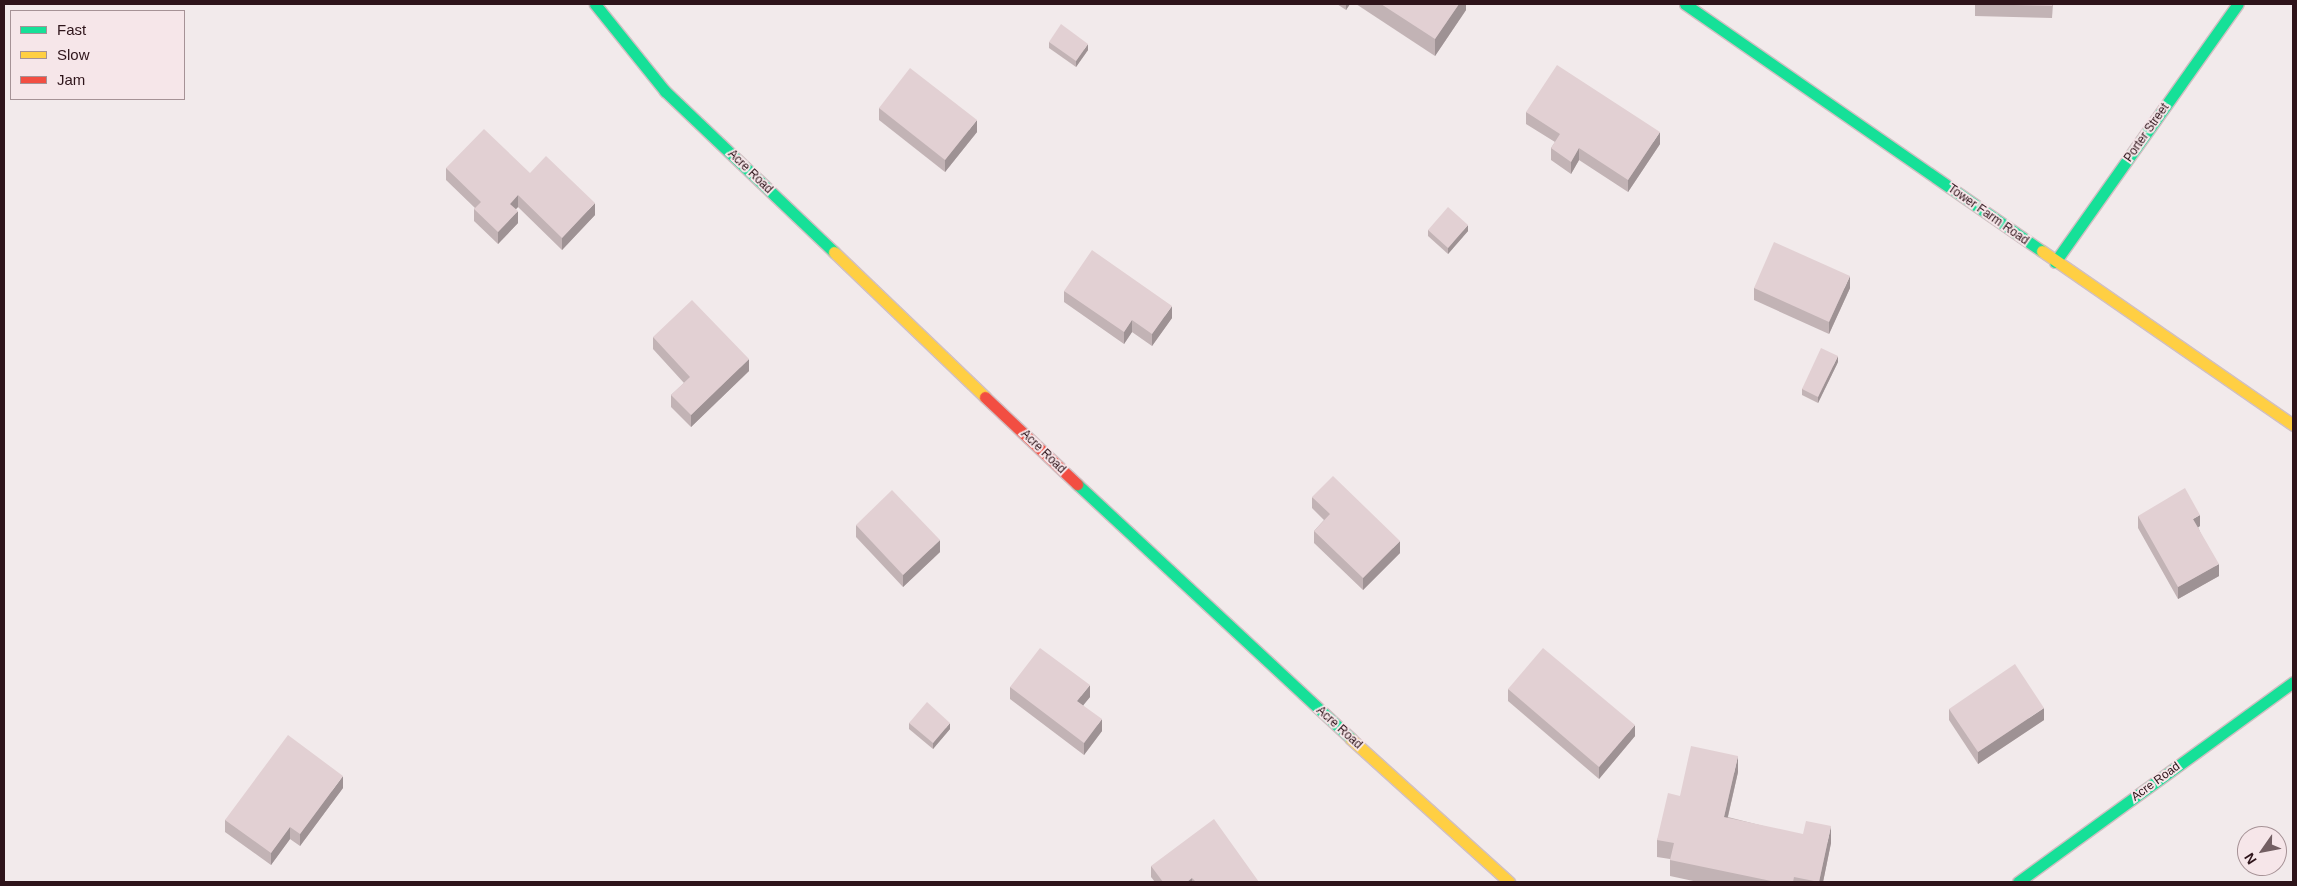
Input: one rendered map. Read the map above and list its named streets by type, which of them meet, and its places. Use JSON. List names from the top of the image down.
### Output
{
  "streets": {
    "street": ["Porter Street", "Acre Road", "Tower Farm Road"]
  },
  "crossings": [
    ["Porter Street", "Tower Farm Road"]
  ],
  "legend": ["Fast", "Slow", "Jam"],
  "north": "bottom left"
}
